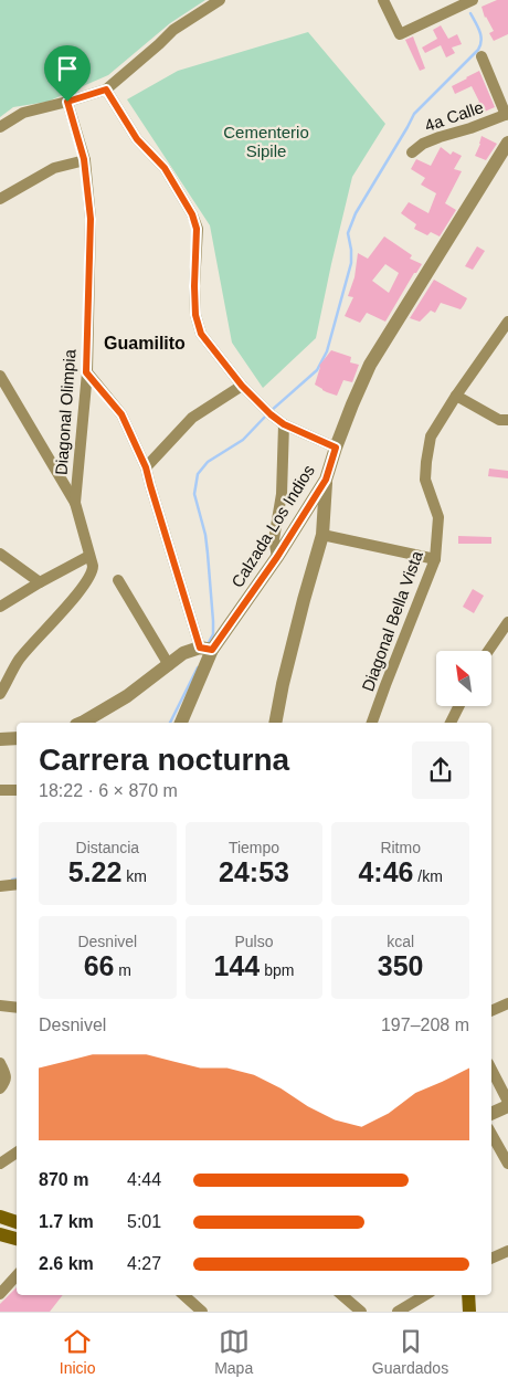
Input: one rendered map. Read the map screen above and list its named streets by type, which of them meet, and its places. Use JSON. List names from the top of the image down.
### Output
{
  "streets": {
    "street": [
      "4a Calle",
      "Diagonal Olimpia",
      "Calzada Los Indios",
      "Diagonal Bella Vista"
    ]
  },
  "districts": ["Guamilito"],
  "parks": ["Cementerio Sipile"],
  "north": "top left",
  "page": {
    "heading": ["Carrera nocturna", "18:22 · 6 × 870 m"],
    "stats": [
      ["Distancia", "5.22 km"],
      ["Tiempo", "24:53"],
      ["Ritmo", "4:46 /km"],
      ["Desnivel", "66 m"],
      ["Pulso", "144 bpm"],
      ["kcal", "350"]
    ],
    "chart": ["Desnivel", "197–208 m"],
    "list": [
      {
        "name": "870 m",
        "note": "4:44"
      },
      {
        "name": "1.7 km",
        "note": "5:01"
      },
      {
        "name": "2.6 km",
        "note": "4:27"
      }
    ],
    "tabs": ["Inicio", "Mapa", "Guardados"]
  }
}
